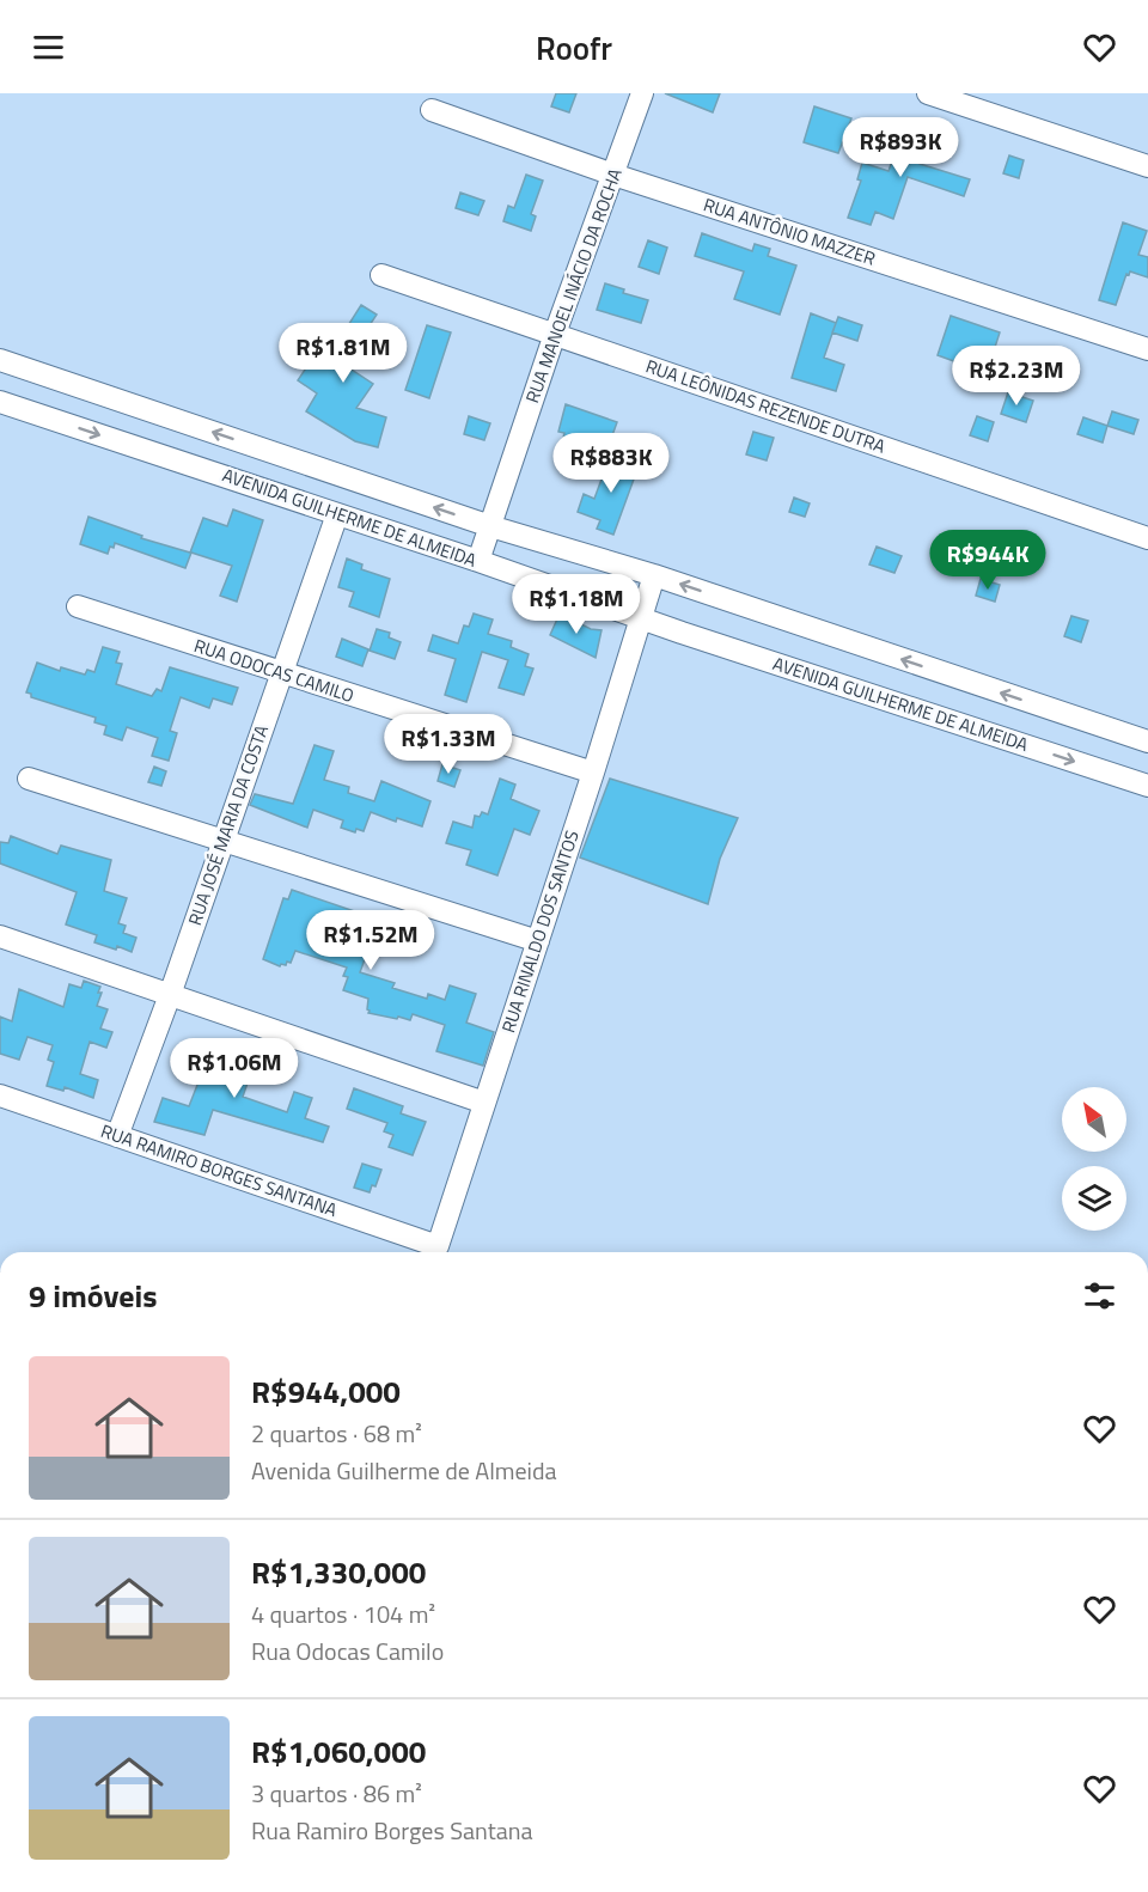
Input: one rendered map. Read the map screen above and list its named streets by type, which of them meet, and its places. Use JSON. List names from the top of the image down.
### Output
{
  "streets": {
    "street": [
      "RUA ANTÔNIO MAZZER",
      "RUA MANOEL INÁCIO DA ROCHA",
      "RUA LEÔNIDAS REZENDE DUTRA",
      "AVENIDA GUILHERME DE ALMEIDA",
      "RUA ODOCAS CAMILO",
      "RUA JOSÉ MARIA DA COSTA",
      "RUA RINALDO DOS SANTOS",
      "RUA RAMIRO BORGES SANTANA"
    ]
  },
  "crossings": [
    ["RUA ANTÔNIO MAZZER", "RUA MANOEL INÁCIO DA ROCHA"],
    ["RUA MANOEL INÁCIO DA ROCHA", "RUA LEÔNIDAS REZENDE DUTRA"],
    ["RUA MANOEL INÁCIO DA ROCHA", "AVENIDA GUILHERME DE ALMEIDA"],
    ["AVENIDA GUILHERME DE ALMEIDA", "RUA JOSÉ MARIA DA COSTA"],
    ["AVENIDA GUILHERME DE ALMEIDA", "RUA RINALDO DOS SANTOS"],
    ["RUA ODOCAS CAMILO", "RUA JOSÉ MARIA DA COSTA"],
    ["RUA ODOCAS CAMILO", "RUA RINALDO DOS SANTOS"],
    ["RUA JOSÉ MARIA DA COSTA", "RUA RAMIRO BORGES SANTANA"],
    ["RUA RINALDO DOS SANTOS", "RUA RAMIRO BORGES SANTANA"]
  ],
  "north": "top left",
  "page": {
    "header": "Roofr",
    "price": [
      "R$893K",
      "R$1.81M",
      "R$2.23M",
      "R$883K",
      "R$944K",
      "R$1.18M",
      "R$1.33M",
      "R$1.52M",
      "R$1.06M"
    ],
    "heading": "9 imóveis",
    "list": [
      {
        "name": "R$944,000",
        "note": "2 quartos · 68 m² · Avenida Guilherme de Almeida"
      },
      {
        "name": "R$1,330,000",
        "note": "4 quartos · 104 m² · Rua Odocas Camilo"
      },
      {
        "name": "R$1,060,000",
        "note": "3 quartos · 86 m² · Rua Ramiro Borges Santana"
      }
    ]
  }
}
